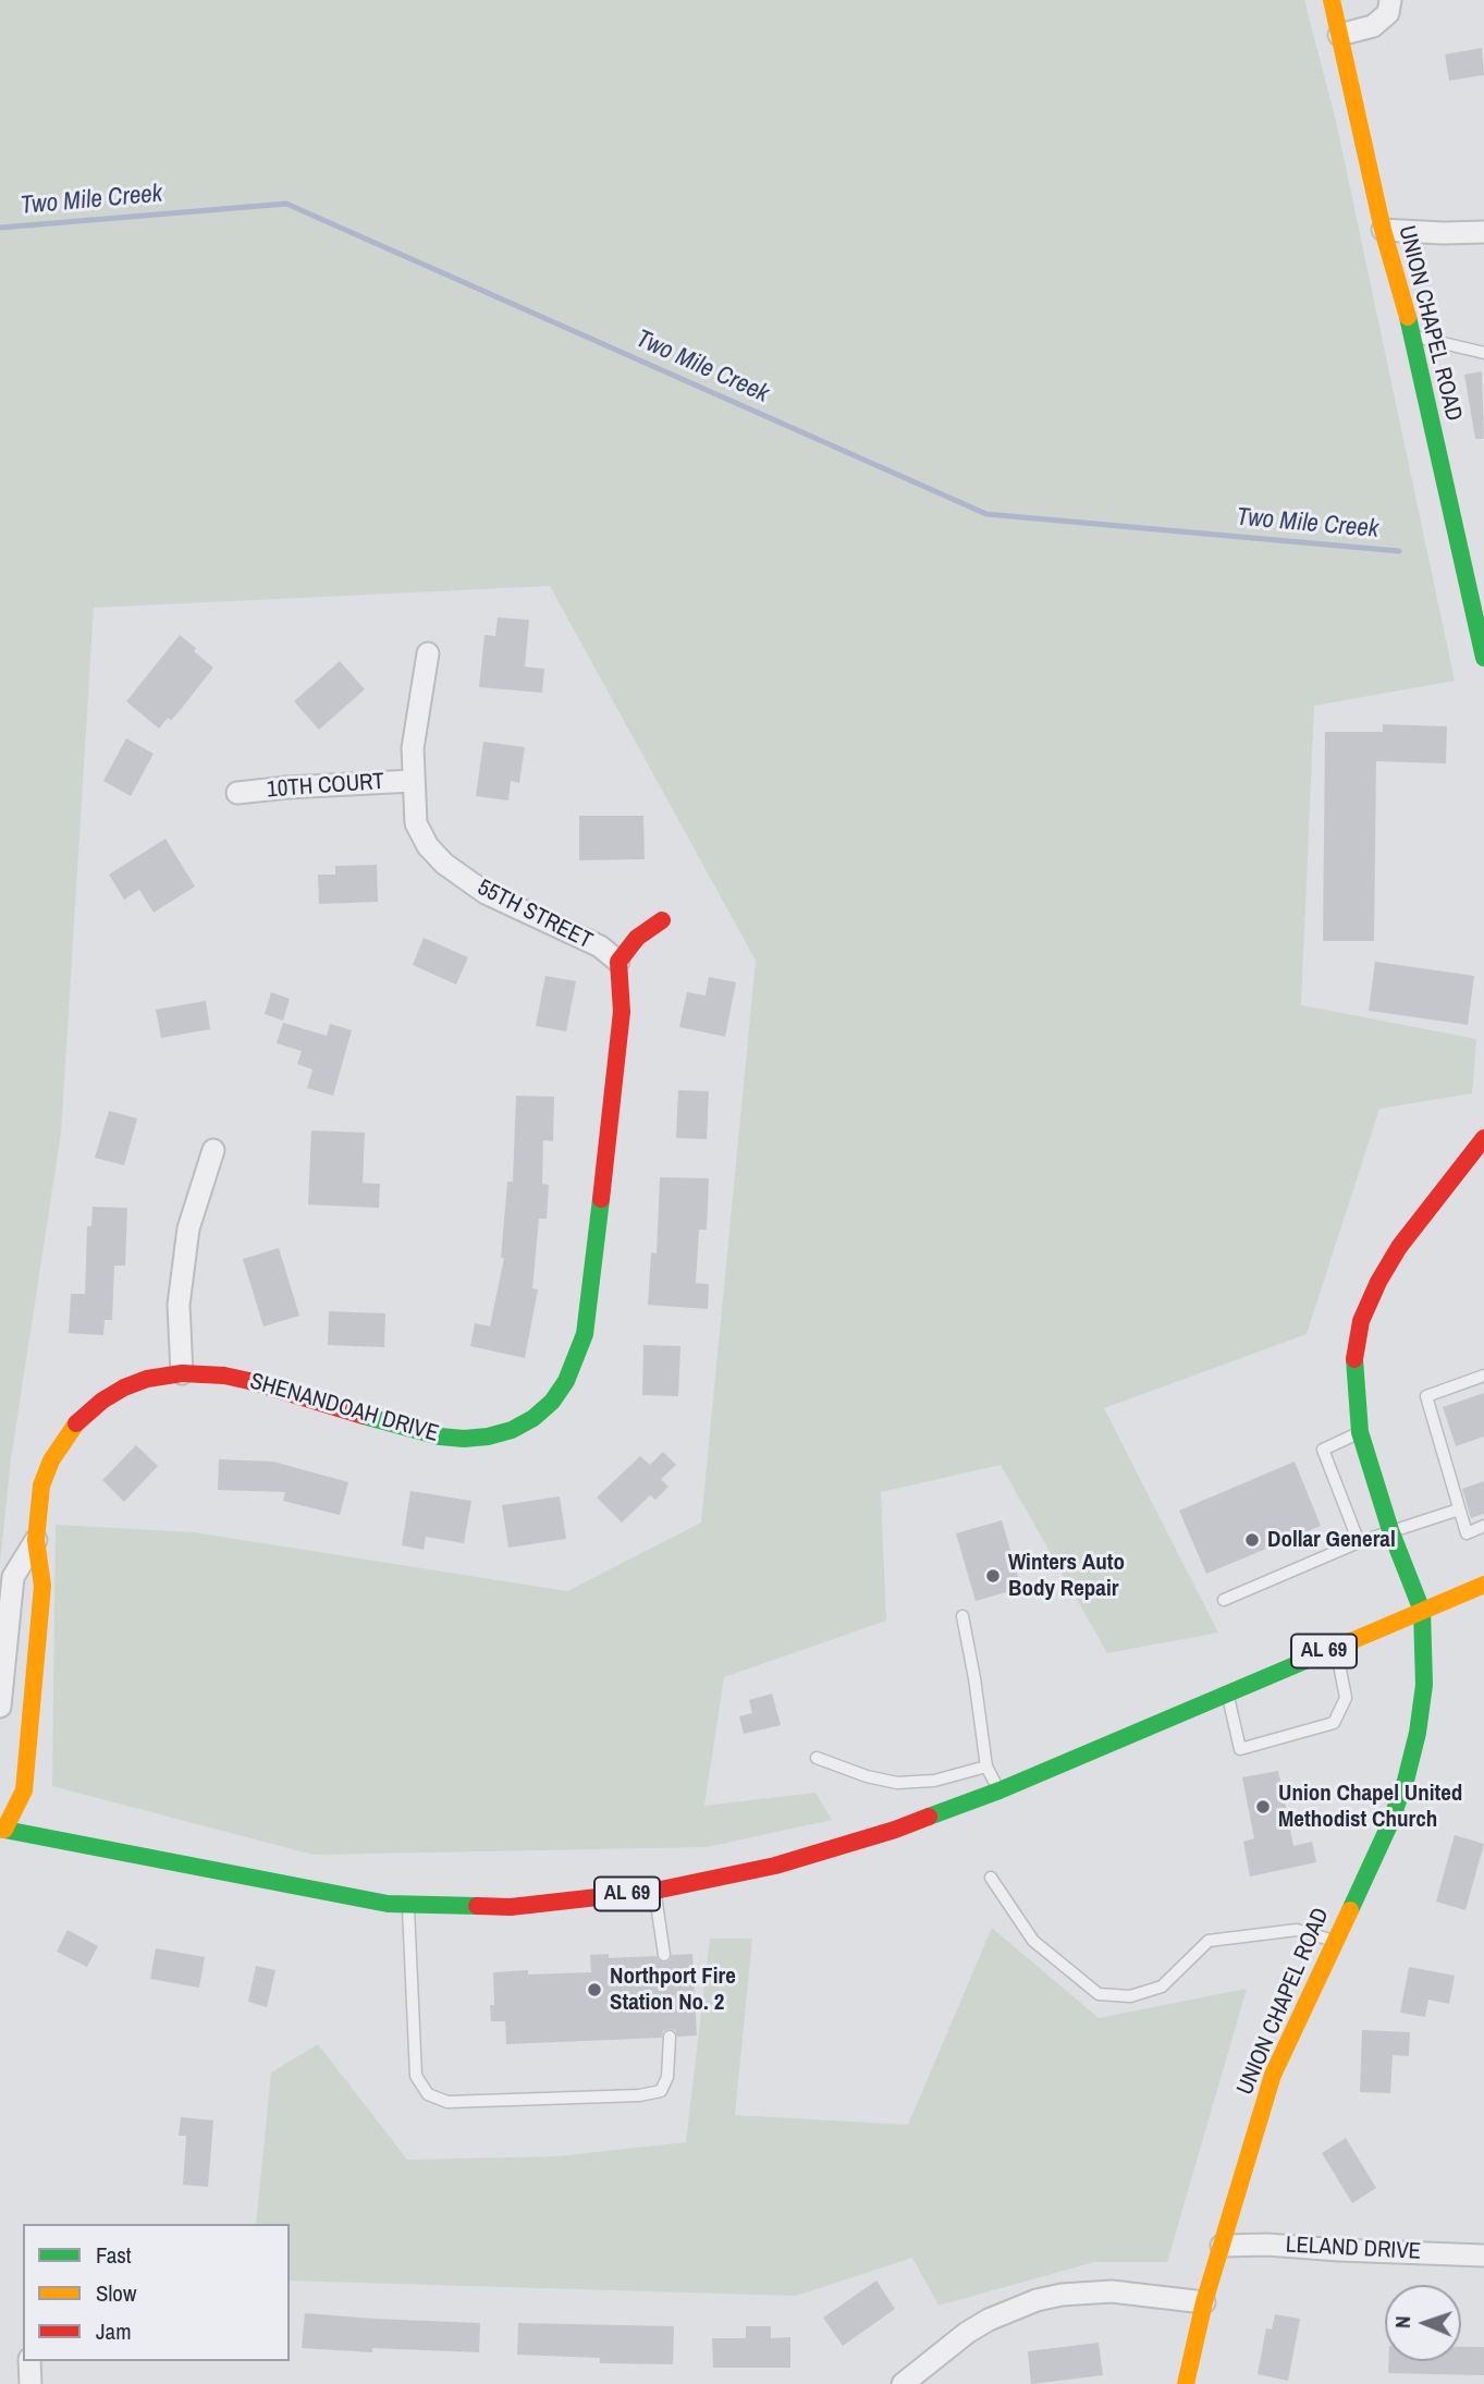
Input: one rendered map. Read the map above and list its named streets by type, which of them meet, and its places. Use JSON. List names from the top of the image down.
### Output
{
  "streets": {
    "street": [
      "UNION CHAPEL ROAD",
      "10TH COURT",
      "55TH STREET",
      "SHENANDOAH DRIVE",
      "AL 69",
      "LELAND DRIVE"
    ]
  },
  "crossings": [
    ["UNION CHAPEL ROAD", "AL 69"],
    ["UNION CHAPEL ROAD", "LELAND DRIVE"],
    ["10TH COURT", "55TH STREET"],
    ["55TH STREET", "SHENANDOAH DRIVE"],
    ["SHENANDOAH DRIVE", "AL 69"]
  ],
  "water": ["Two Mile Creek"],
  "places": [
    "Dollar General",
    "Winters Auto Body Repair",
    "Union Chapel United Methodist Church",
    "Northport Fire Station No. 2"
  ],
  "legend": ["Fast", "Slow", "Jam"],
  "north": "left"
}
